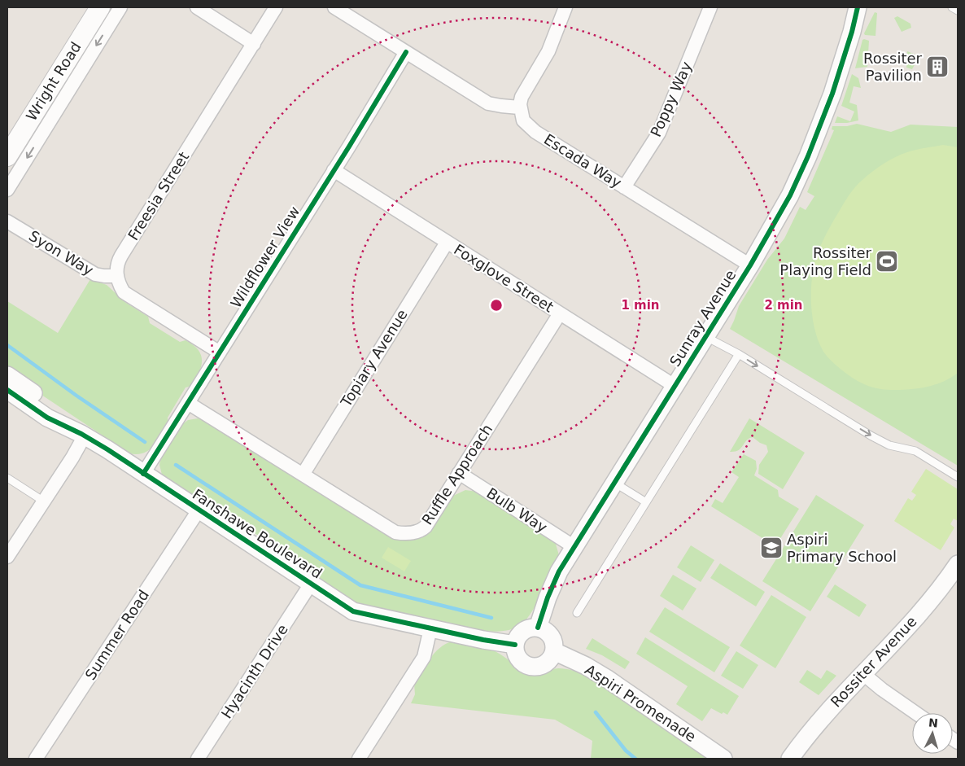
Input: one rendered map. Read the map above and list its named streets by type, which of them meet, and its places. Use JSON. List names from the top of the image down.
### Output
{
  "streets": {
    "main road": ["Wright Road"],
    "street": [
      "Poppy Way",
      "Escada Way",
      "Freesia Street",
      "Syon Way",
      "Wildflower View",
      "Foxglove Street",
      "Sunray Avenue",
      "Topiary Avenue",
      "Ruffle Approach",
      "Bulb Way",
      "Fanshawe Boulevard",
      "Summer Road",
      "Rossiter Avenue",
      "Hyacinth Drive",
      "Aspiri Promenade"
    ]
  },
  "crossings": [
    ["Poppy Way", "Escada Way"],
    ["Escada Way", "Sunray Avenue"],
    ["Freesia Street", "Syon Way"],
    ["Wildflower View", "Foxglove Street"],
    ["Wildflower View", "Ruffle Approach"],
    ["Wildflower View", "Fanshawe Boulevard"],
    ["Foxglove Street", "Sunray Avenue"],
    ["Foxglove Street", "Topiary Avenue"],
    ["Foxglove Street", "Ruffle Approach"],
    ["Sunray Avenue", "Bulb Way"],
    ["Sunray Avenue", "Fanshawe Boulevard"],
    ["Sunray Avenue", "Aspiri Promenade"],
    ["Topiary Avenue", "Ruffle Approach"],
    ["Ruffle Approach", "Bulb Way"],
    ["Fanshawe Boulevard", "Summer Road"],
    ["Fanshawe Boulevard", "Hyacinth Drive"],
    ["Fanshawe Boulevard", "Aspiri Promenade"]
  ],
  "places": {
    "building": ["Rossiter Pavilion"],
    "sports": ["Rossiter Playing Field"],
    "school or university": ["Aspiri Primary School"]
  },
  "north": "top",
  "rings": ["1 min", "2 min"]
}
